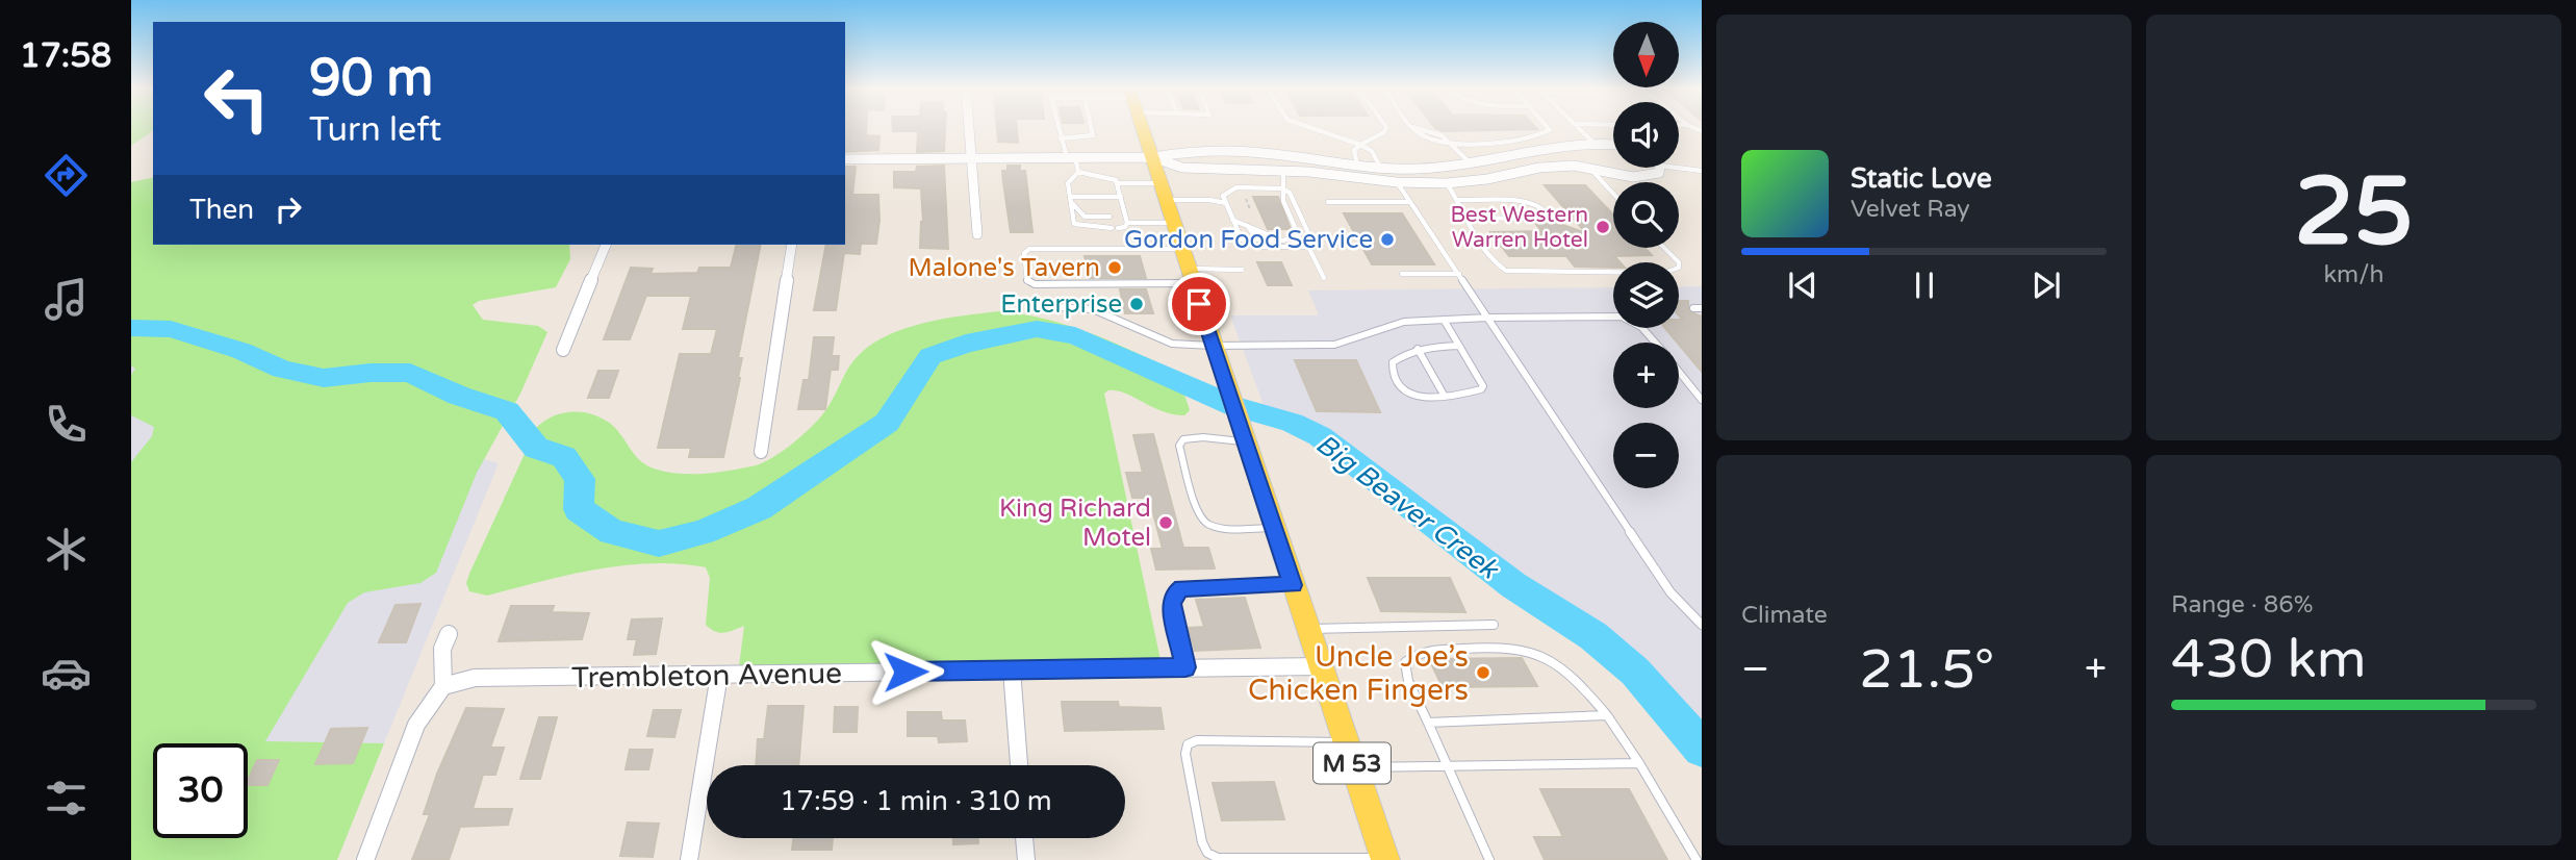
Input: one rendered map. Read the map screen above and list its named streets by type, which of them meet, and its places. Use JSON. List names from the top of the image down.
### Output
{
  "streets": {
    "main road": ["M 53"],
    "street": ["Trembleton Avenue"]
  },
  "crossings": [
    ["Trembleton Avenue", "M 53"]
  ],
  "water": ["Big Beaver Creek"],
  "places": [
    "Best Western Warren Hotel",
    "Gordon Food Service",
    "Malone's Tavern",
    "Enterprise",
    "King Richard Motel",
    "Uncle Joe’s Chicken Fingers"
  ],
  "north": "bottom",
  "page": {
    "tabs": "17:58",
    "tile": [
      ["25", "km/h"],
      "Climate",
      ["Range · 86%", "430 km"]
    ],
    "map_buttons": ["+", "−"],
    "turn": ["90 m", "Turn left"],
    "song": ["Static Love", "Velvet Ray"],
    "then": "Then",
    "heat": ["−", "21.5°", "+"],
    "limit": "30",
    "trip": "17:59 · 1 min · 310 m"
  }
}
